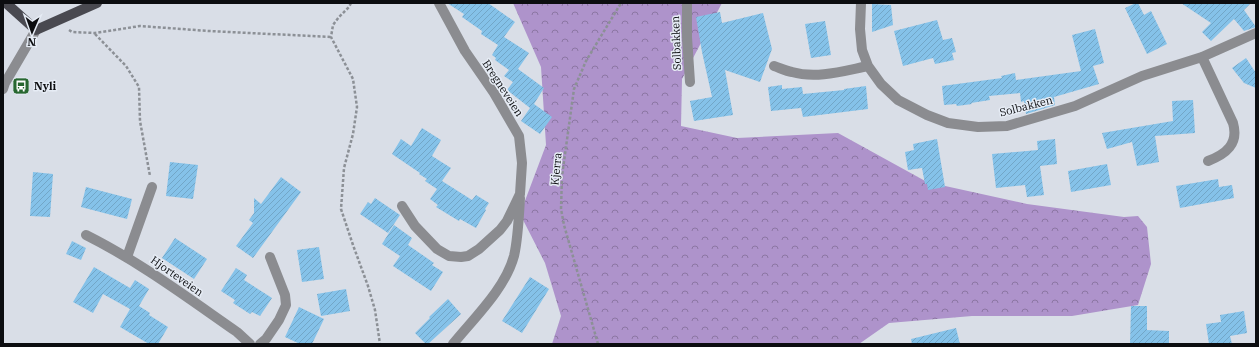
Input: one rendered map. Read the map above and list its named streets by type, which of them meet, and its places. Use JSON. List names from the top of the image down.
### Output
{
  "streets": {
    "street": ["Solbakken", "Bregneveien", "Hjorteveien"],
    "path": ["Kjerra"]
  },
  "places": {
    "bus stop": ["Nyli"]
  },
  "north": "bottom"
}
